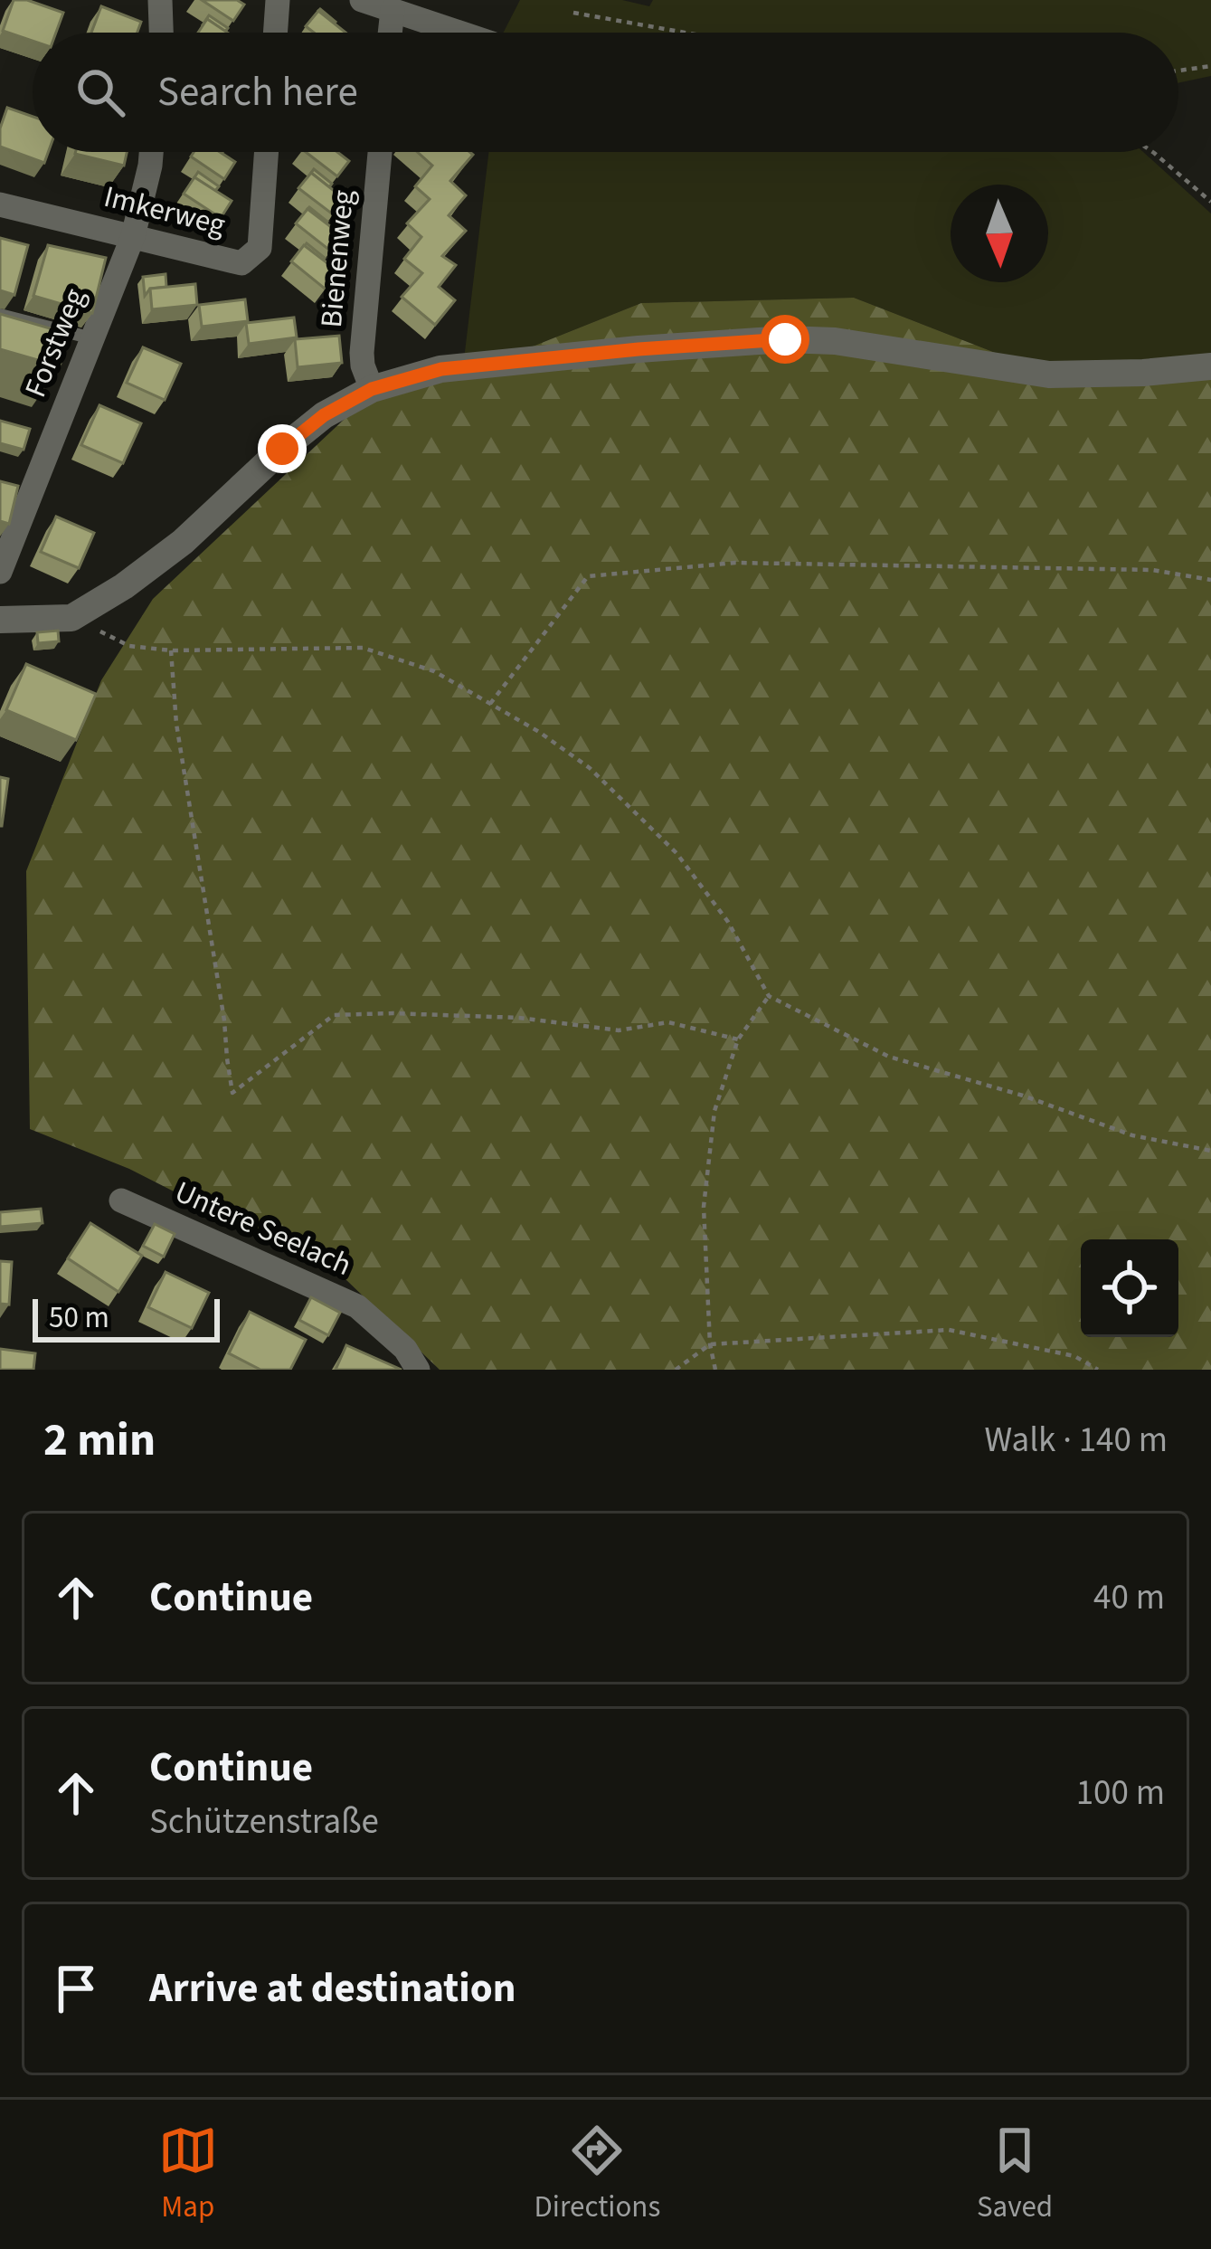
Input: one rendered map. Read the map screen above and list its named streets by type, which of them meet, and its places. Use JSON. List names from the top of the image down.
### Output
{
  "streets": {
    "street": [
      "Imkerweg",
      "Bienenweg",
      "Forstweg",
      "Untere Seelach"
    ]
  },
  "crossings": [
    ["Imkerweg", "Forstweg"]
  ],
  "scale_bar": "50 m",
  "north": "bottom",
  "page": {
    "search": "Search here",
    "scale": "50 m",
    "heading": ["2 min", "Walk · 140 m"],
    "list": [
      ["Continue", "40 m"],
      ["Continue", "Schützenstraße", "100 m"],
      "Arrive at destination"
    ],
    "nav": ["Map", "Directions", "Saved"]
  }
}
